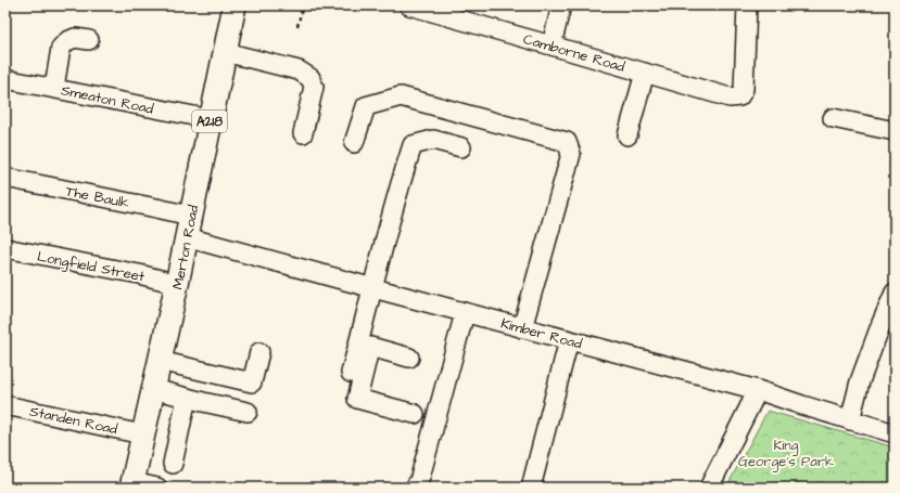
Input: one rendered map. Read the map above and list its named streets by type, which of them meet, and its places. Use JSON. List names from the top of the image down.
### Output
{
  "streets": {
    "main road": ["A218", "Merton Road"],
    "street": [
      "Camborne Road",
      "Smeaton Road",
      "The Baulk",
      "Longfield Street",
      "Kimber Road",
      "Standen Road"
    ]
  },
  "crossings": [
    ["Smeaton Road", "Merton Road"],
    ["The Baulk", "Merton Road"],
    ["The Baulk", "Kimber Road"],
    ["Merton Road", "Longfield Street"],
    ["Merton Road", "Kimber Road"],
    ["Merton Road", "Standen Road"]
  ],
  "parks": ["King George's Park"]
}
